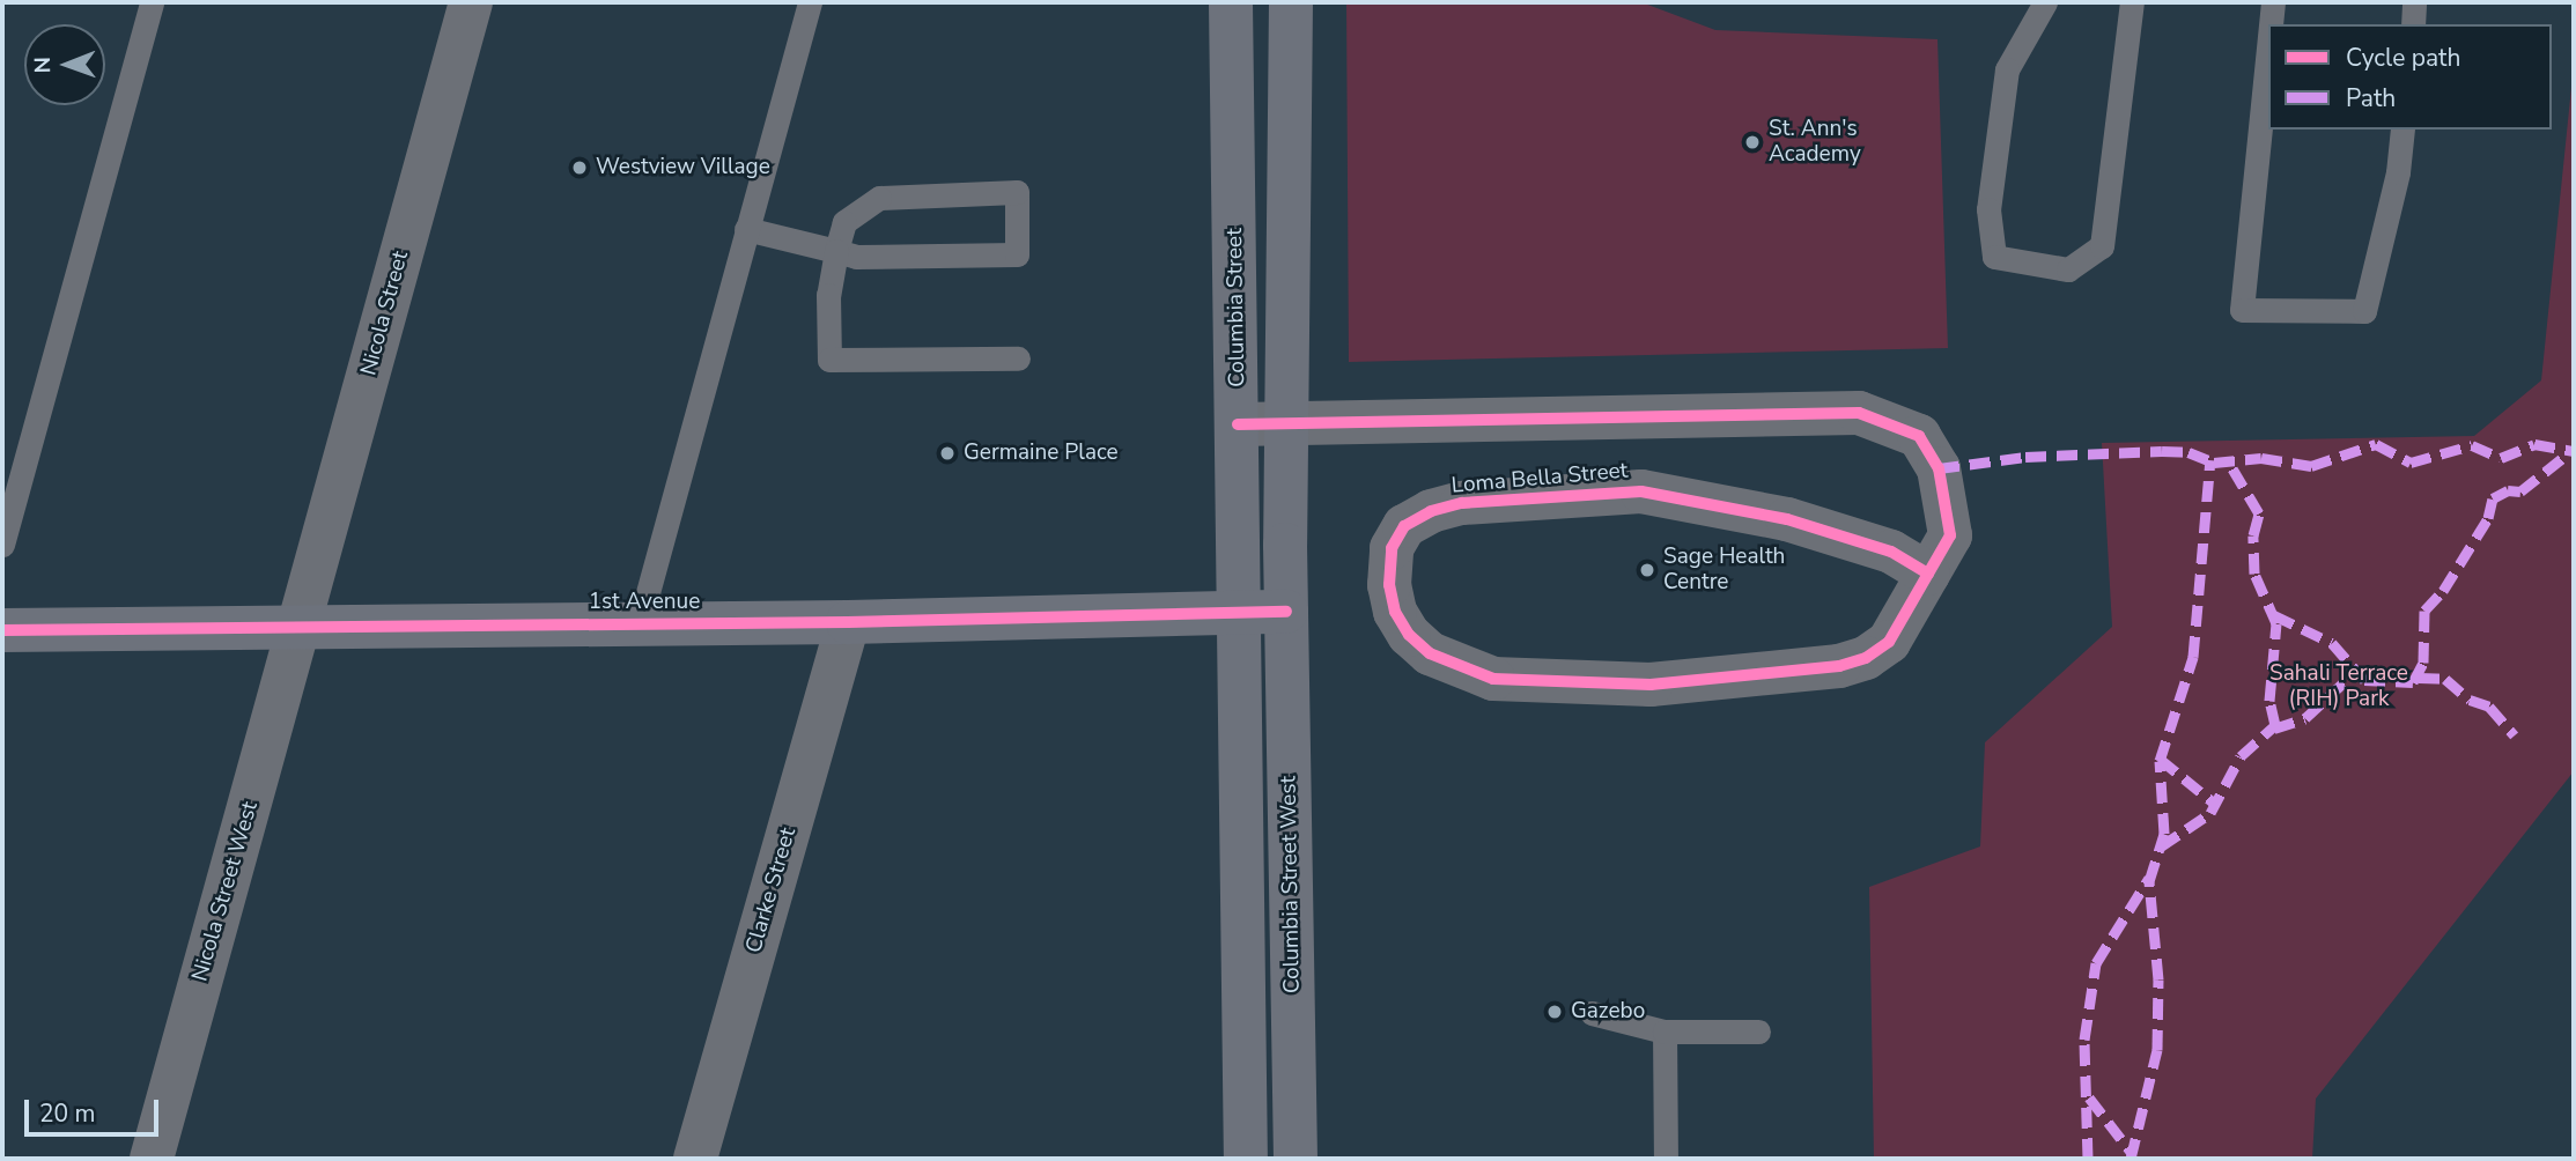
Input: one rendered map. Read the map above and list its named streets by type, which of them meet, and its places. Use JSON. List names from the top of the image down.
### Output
{
  "streets": {
    "main road": ["Columbia Street", "1st Avenue", "Columbia Street West"],
    "street": [
      "Nicola Street",
      "Loma Bella Street",
      "Clarke Street",
      "Nicola Street West"
    ]
  },
  "crossings": [
    ["Columbia Street", "Loma Bella Street"],
    ["Columbia Street", "1st Avenue"],
    ["Columbia Street", "Columbia Street West"],
    ["Nicola Street", "1st Avenue"],
    ["Nicola Street", "Nicola Street West"],
    ["1st Avenue", "Columbia Street West"],
    ["1st Avenue", "Clarke Street"],
    ["1st Avenue", "Nicola Street West"]
  ],
  "parks": ["Sahali Terrace (RIH) Park"],
  "places": [
    "St. Ann's Academy",
    "Westview Village",
    "Germaine Place",
    "Sage Health Centre",
    "Gazebo"
  ],
  "legend": ["Cycle path", "Path"],
  "scale_bar": "20 m",
  "north": "left"
}
